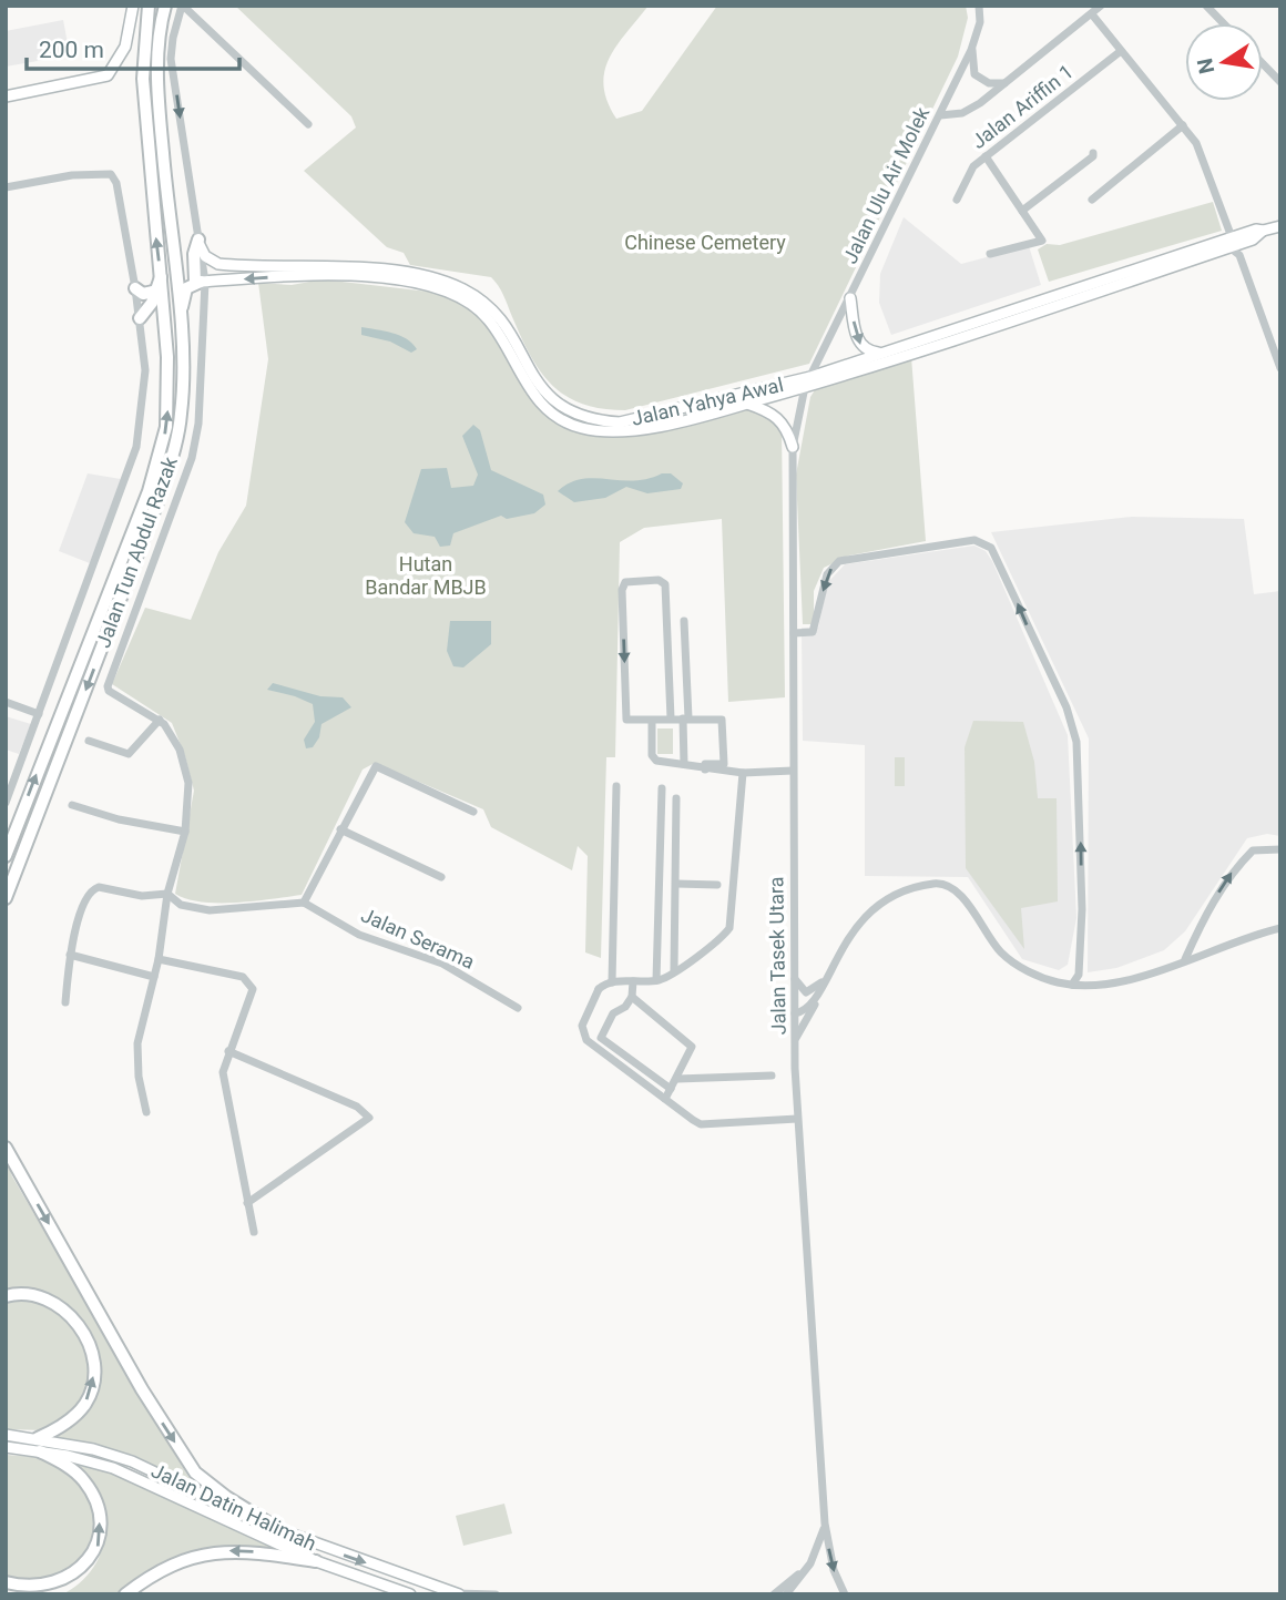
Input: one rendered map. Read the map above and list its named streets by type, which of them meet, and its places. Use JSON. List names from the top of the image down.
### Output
{
  "streets": {
    "highway": ["Jalan Tun Abdul Razak"],
    "main road": ["Jalan Yahya Awal", "Jalan Datin Halimah"],
    "street": [
      "Jalan Ariffin 1",
      "Jalan Ulu Air Molek",
      "Jalan Serama",
      "Jalan Tasek Utara"
    ]
  },
  "crossings": [
    ["Jalan Ulu Air Molek", "Jalan Yahya Awal"],
    ["Jalan Ulu Air Molek", "Jalan Tasek Utara"],
    ["Jalan Yahya Awal", "Jalan Tasek Utara"]
  ],
  "parks": ["Chinese Cemetery", "Hutan Bandar MBJB"],
  "scale_bar": "200 m",
  "north": "left"
}
